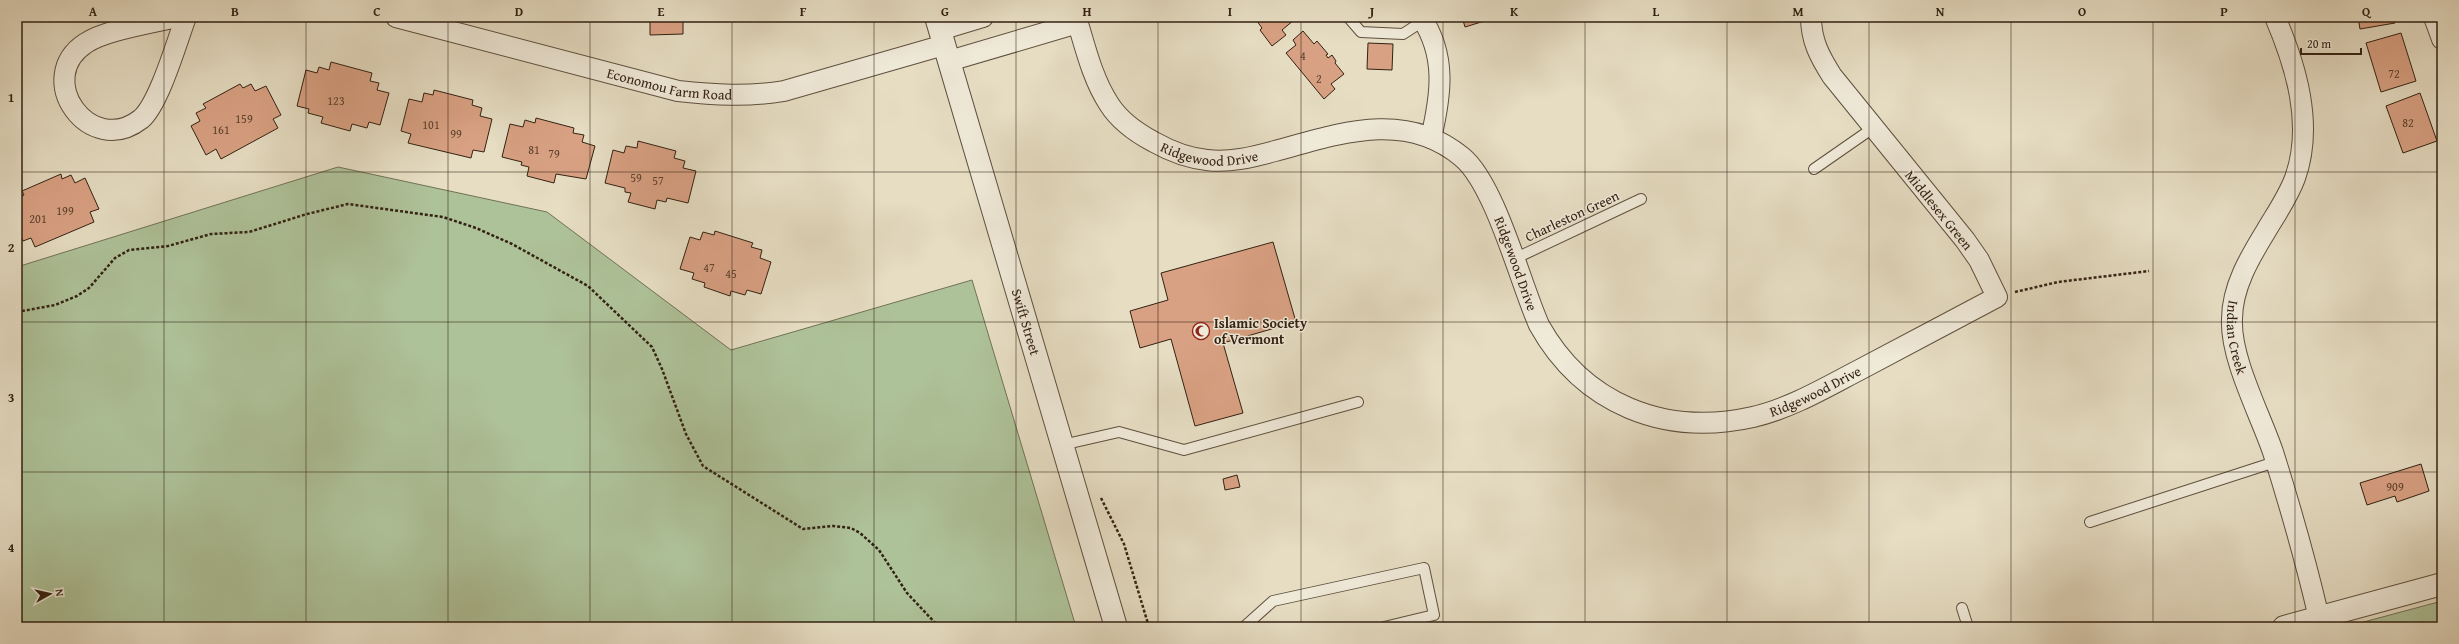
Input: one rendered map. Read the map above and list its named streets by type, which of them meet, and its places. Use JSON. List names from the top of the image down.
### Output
{
  "streets": {
    "street": [
      "Economou Farm Road",
      "Ridgewood Drive",
      "Middlesex Green",
      "Swift Street",
      "Indian Creek"
    ],
    "lane": ["Charleston Green"]
  },
  "crossings": [
    ["Economou Farm Road", "Ridgewood Drive"],
    ["Economou Farm Road", "Swift Street"],
    ["Ridgewood Drive", "Middlesex Green"],
    ["Ridgewood Drive", "Charleston Green"],
    ["Ridgewood Drive", "Swift Street"]
  ],
  "places": {
    "mosque": ["Islamic Society of Vermont"]
  },
  "house_numbers": [
    "4",
    "72",
    "2",
    "123",
    "159",
    "82",
    "101",
    "161",
    "99",
    "81",
    "79",
    "59",
    "57",
    "199",
    "201",
    "47",
    "45",
    "909"
  ],
  "scale_bar": "20 m",
  "north": "right",
  "grid": {
    "columns": [
      "A",
      "B",
      "C",
      "D",
      "E",
      "F",
      "G",
      "H",
      "I",
      "J",
      "K",
      "L",
      "M",
      "N",
      "O",
      "P",
      "Q"
    ],
    "rows": [
      "1",
      "2",
      "3",
      "4"
    ]
  }
}
